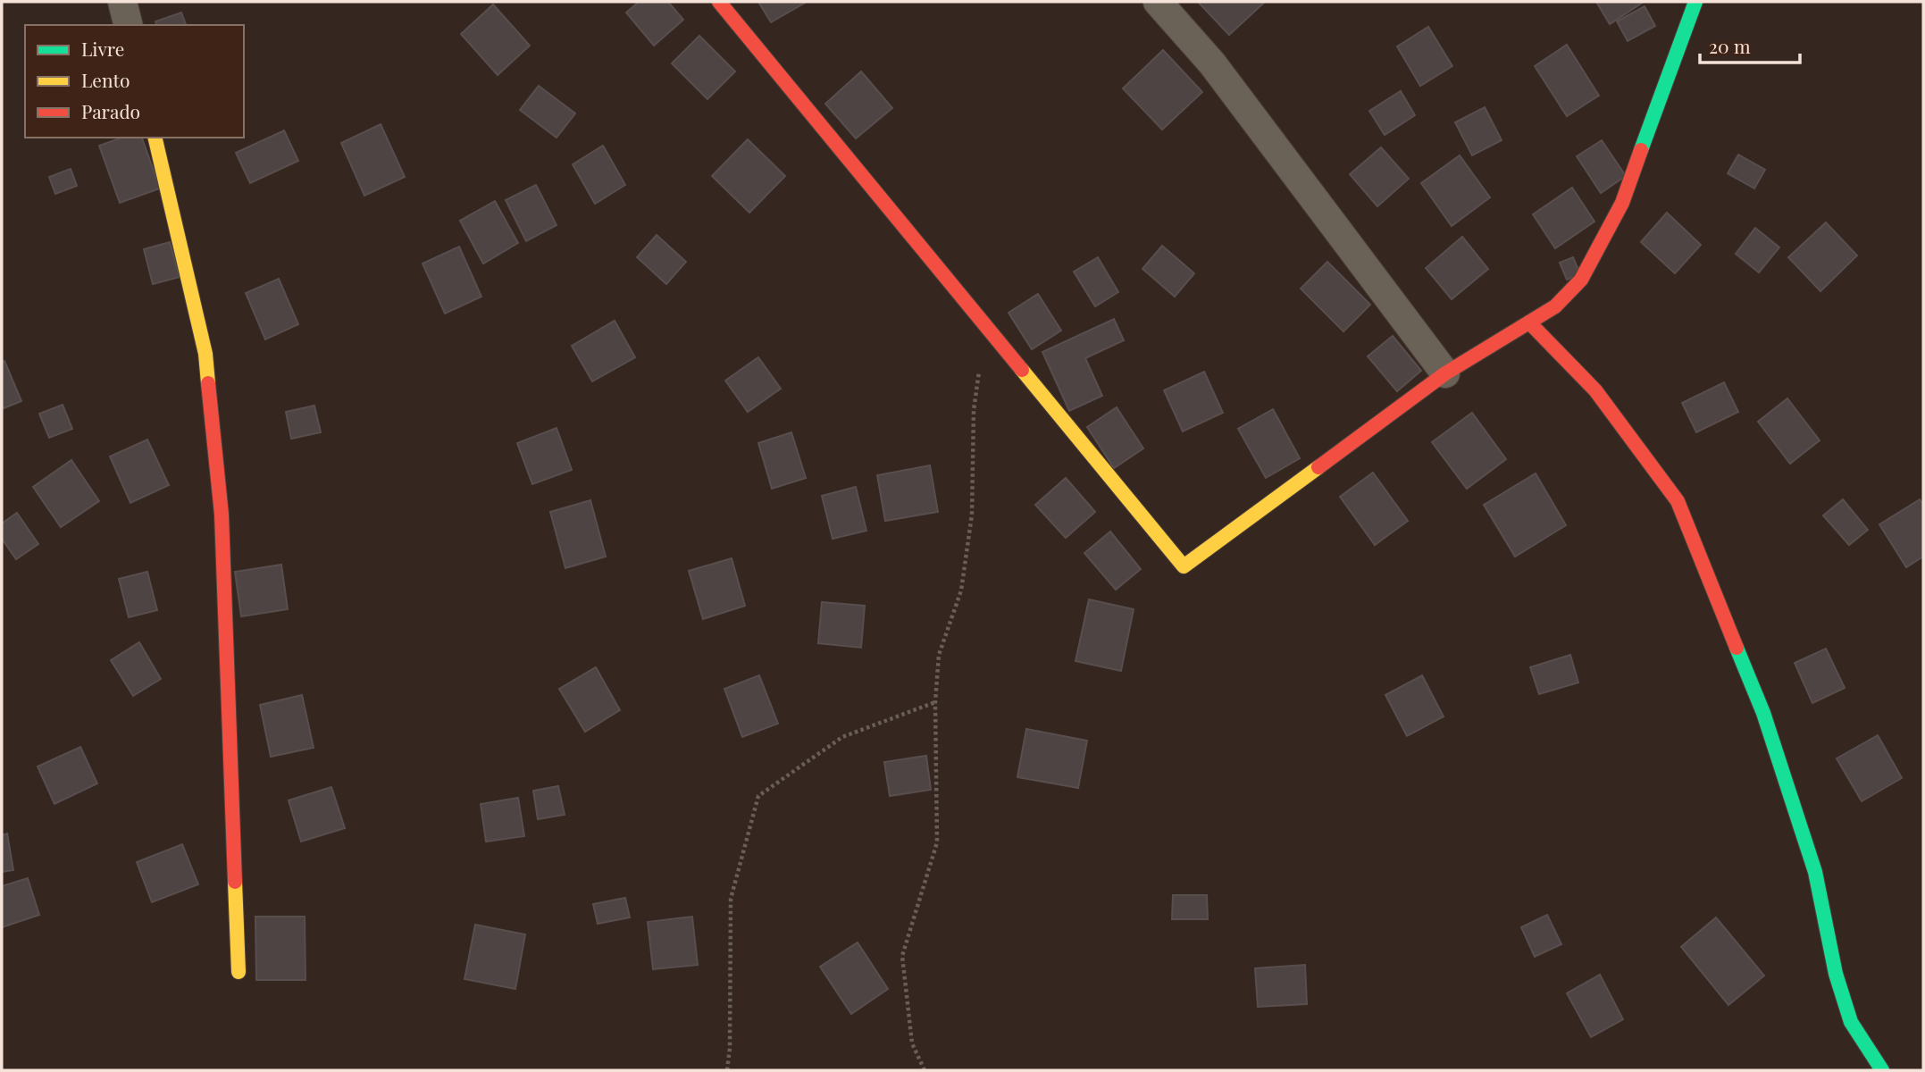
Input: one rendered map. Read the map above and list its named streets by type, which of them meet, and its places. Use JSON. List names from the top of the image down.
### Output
{
  "legend": ["Livre", "Lento", "Parado"],
  "scale_bar": "20 m"
}
